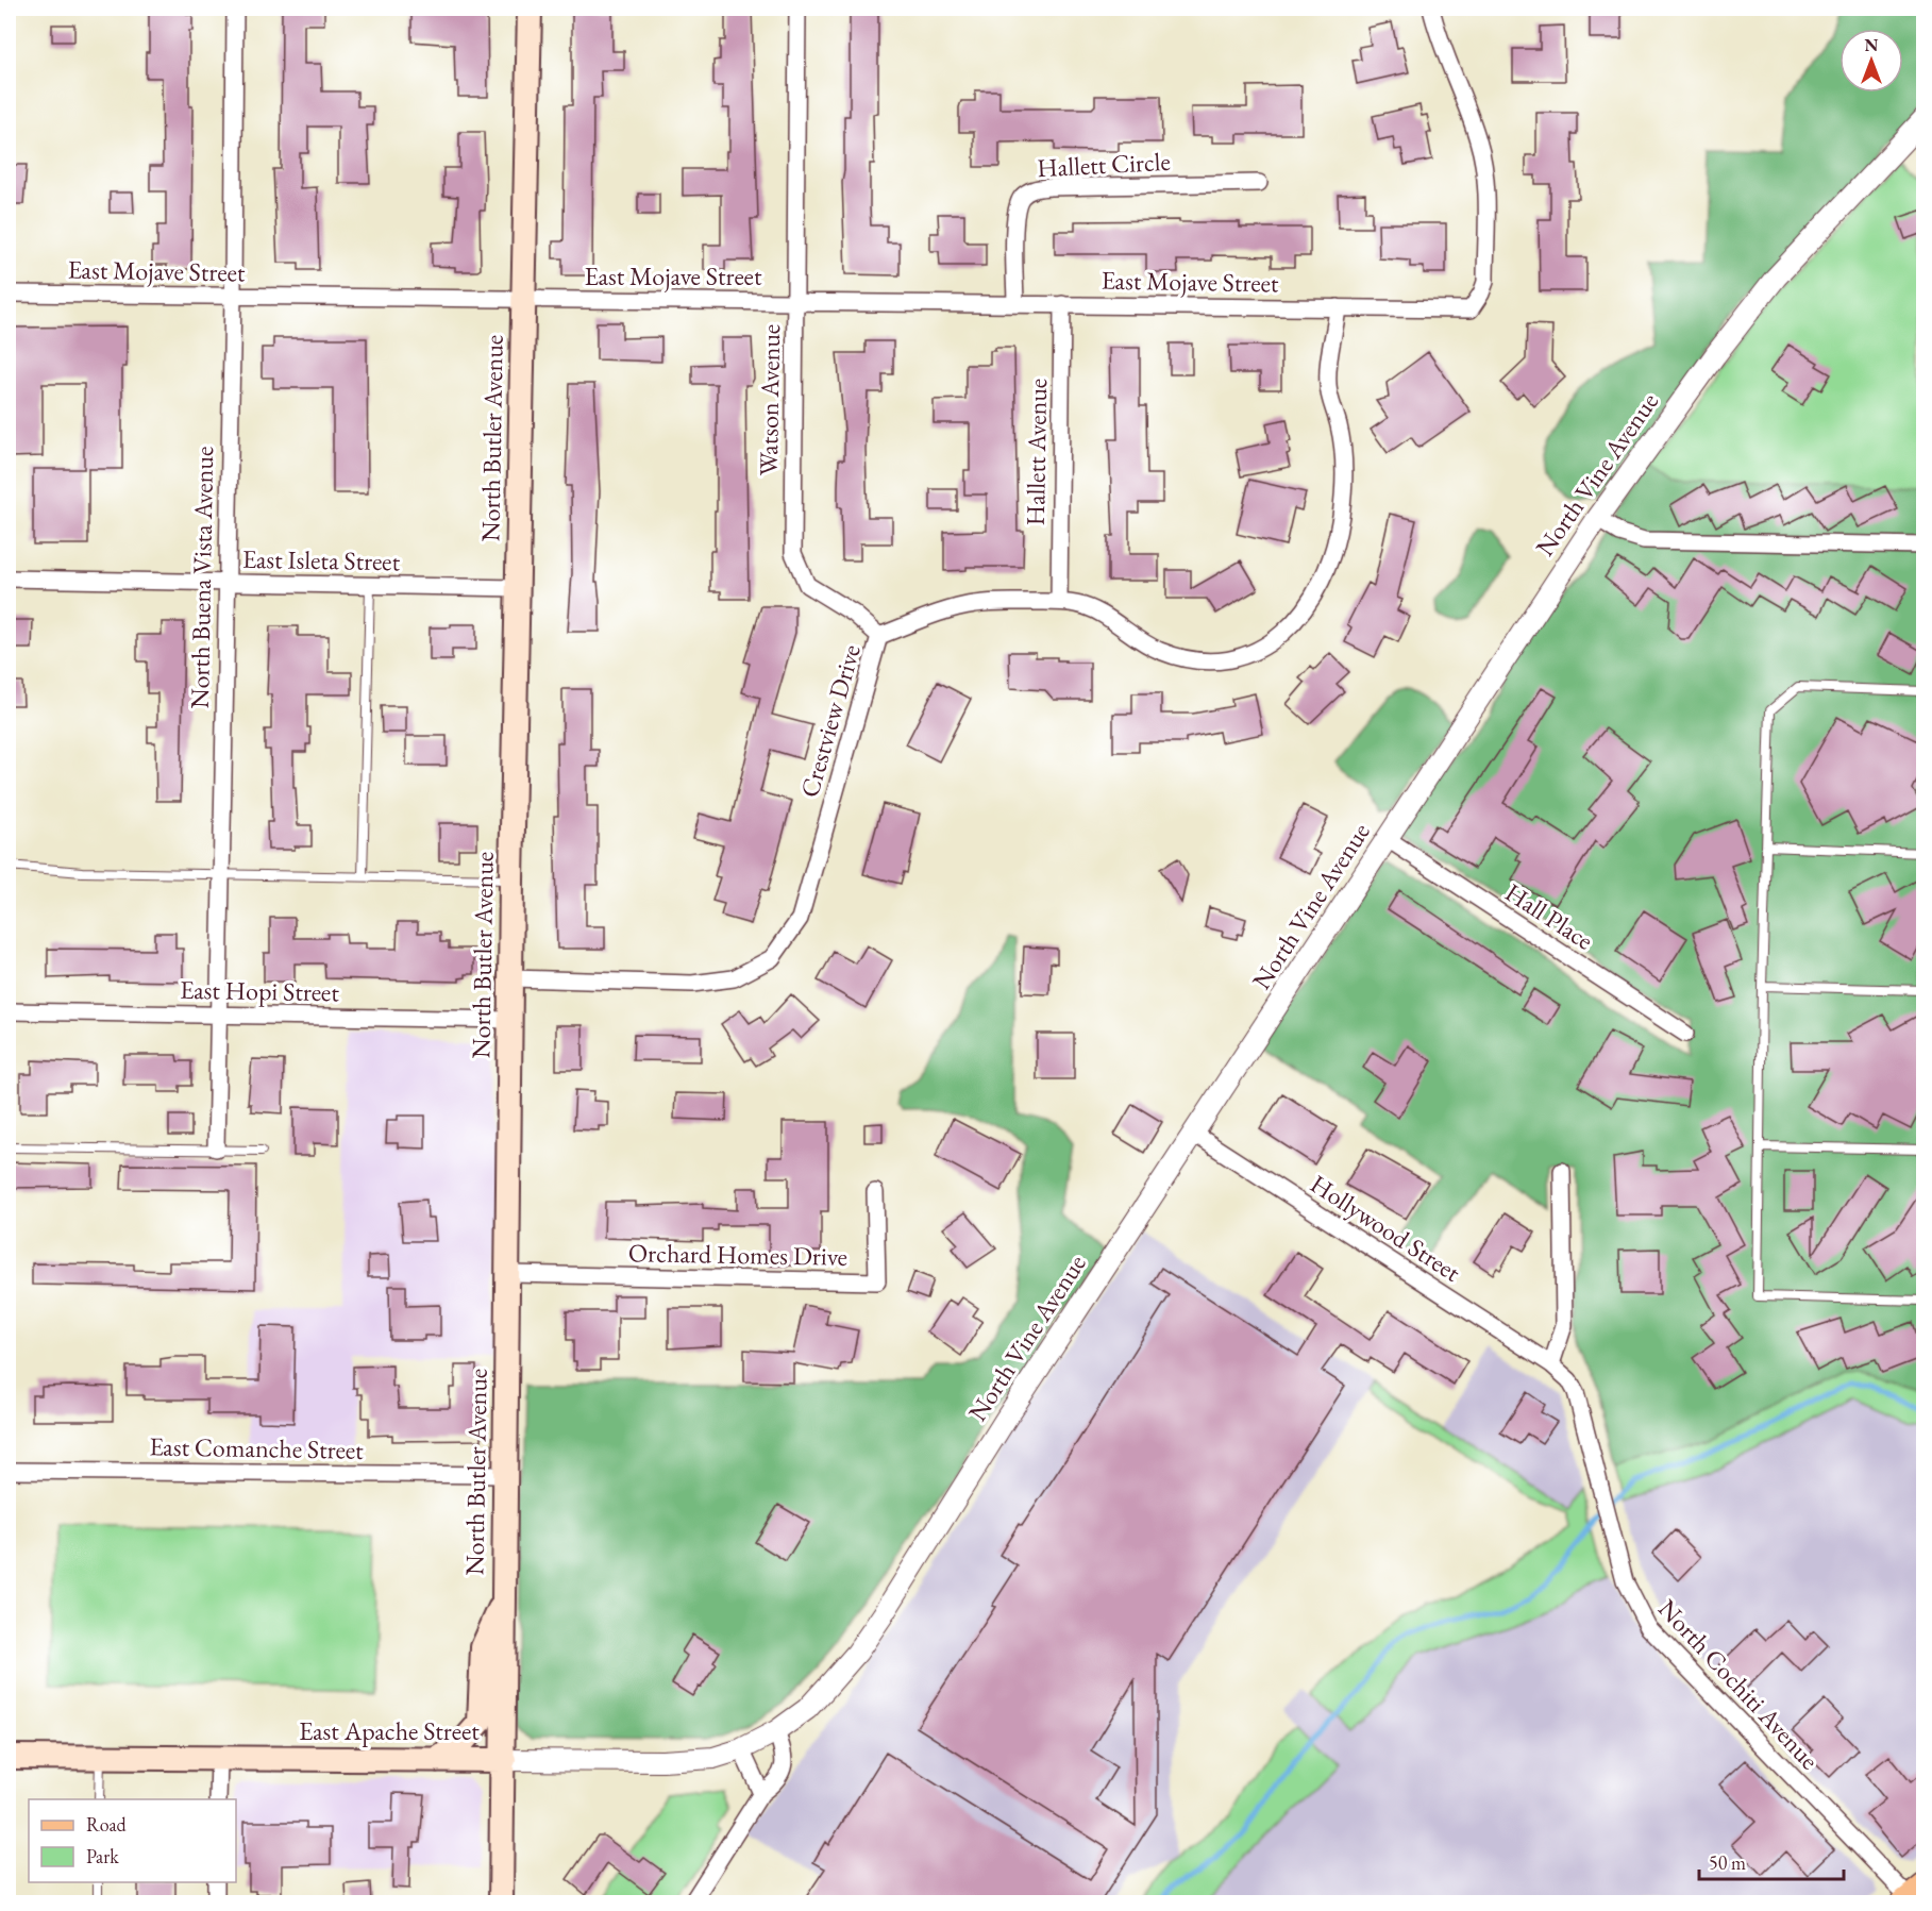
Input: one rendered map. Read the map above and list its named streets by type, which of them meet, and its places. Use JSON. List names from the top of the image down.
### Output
{
  "streets": {
    "main road": ["North Butler Avenue", "East Apache Street"],
    "street": [
      "Hallett Circle",
      "East Mojave Street",
      "Watson Avenue",
      "Hallett Avenue",
      "North Vine Avenue",
      "East Isleta Street",
      "North Buena Vista Avenue",
      "Crestview Drive",
      "Hall Place",
      "East Hopi Street",
      "Hollywood Street",
      "Orchard Homes Drive",
      "East Comanche Street",
      "North Cochiti Avenue"
    ]
  },
  "crossings": [
    ["Hallett Circle", "East Mojave Street"],
    ["East Mojave Street", "Watson Avenue"],
    ["East Mojave Street", "North Butler Avenue"],
    ["East Mojave Street", "Hallett Avenue"],
    ["East Mojave Street", "North Buena Vista Avenue"],
    ["East Mojave Street", "Crestview Drive"],
    ["Watson Avenue", "Crestview Drive"],
    ["North Butler Avenue", "East Isleta Street"],
    ["North Butler Avenue", "Crestview Drive"],
    ["North Butler Avenue", "East Hopi Street"],
    ["North Butler Avenue", "Orchard Homes Drive"],
    ["North Butler Avenue", "East Comanche Street"],
    ["North Butler Avenue", "East Apache Street"],
    ["Hallett Avenue", "Crestview Drive"],
    ["North Vine Avenue", "Hall Place"],
    ["North Vine Avenue", "Hollywood Street"],
    ["North Vine Avenue", "East Apache Street"],
    ["East Isleta Street", "North Buena Vista Avenue"],
    ["North Buena Vista Avenue", "East Hopi Street"],
    ["Hollywood Street", "North Cochiti Avenue"]
  ],
  "legend": ["Road", "Park"],
  "scale_bar": "50 m",
  "north": "top"
}
